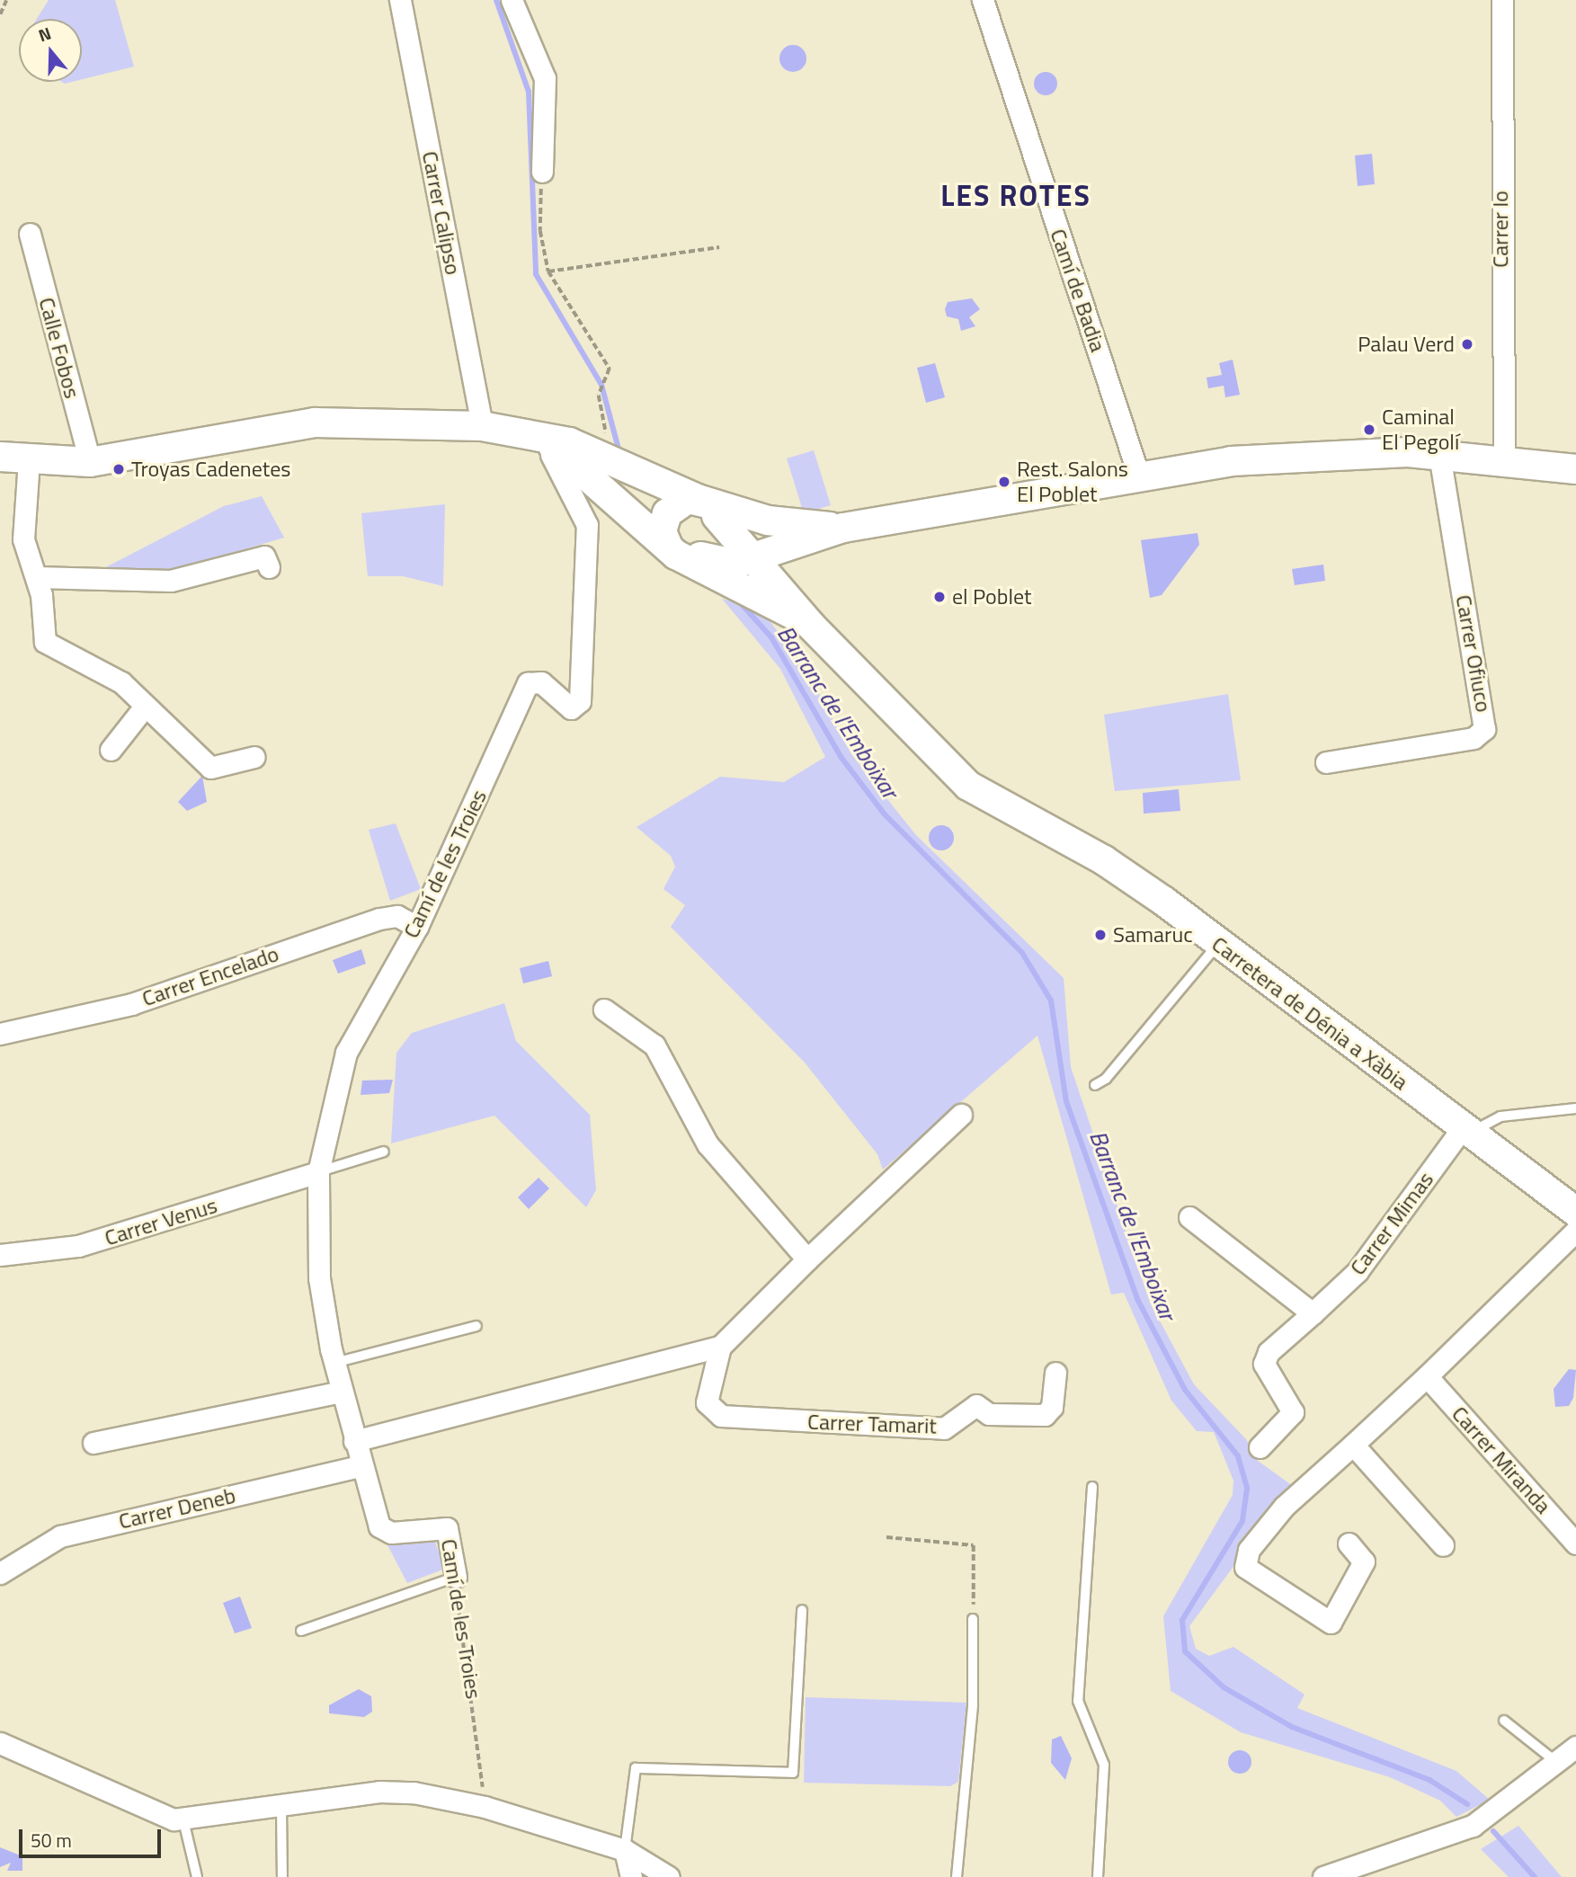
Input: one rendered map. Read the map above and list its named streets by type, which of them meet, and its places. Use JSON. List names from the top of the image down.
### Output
{
  "streets": {
    "street": [
      "Carrer Calipso",
      "Carrer Io",
      "Camí de Badia",
      "Calle Fobos",
      "Carrer Ofiuco",
      "Camí de les Troies",
      "Carrer Encelado",
      "Carretera de Dénia a Xàbia",
      "Carrer Venus",
      "Carrer Mimas",
      "Carrer Tamarit",
      "Carrer Miranda",
      "Carrer Deneb"
    ]
  },
  "crossings": [
    ["Carrer Calipso", "Carretera de Dénia a Xàbia"],
    ["Calle Fobos", "Carretera de Dénia a Xàbia"],
    ["Camí de les Troies", "Carrer Encelado"],
    ["Camí de les Troies", "Carretera de Dénia a Xàbia"],
    ["Camí de les Troies", "Carrer Venus"],
    ["Camí de les Troies", "Carrer Deneb"],
    ["Carretera de Dénia a Xàbia", "Carrer Mimas"]
  ],
  "districts": ["LES ROTES"],
  "water": ["Barranc de l'Emboixar"],
  "places": [
    "Palau Verd",
    "Caminal El Pegolí",
    "Troyas Cadenetes",
    "Rest. Salons El Poblet",
    "el Poblet",
    "Samaruc"
  ],
  "scale_bar": "50 m",
  "north": "top"
}
